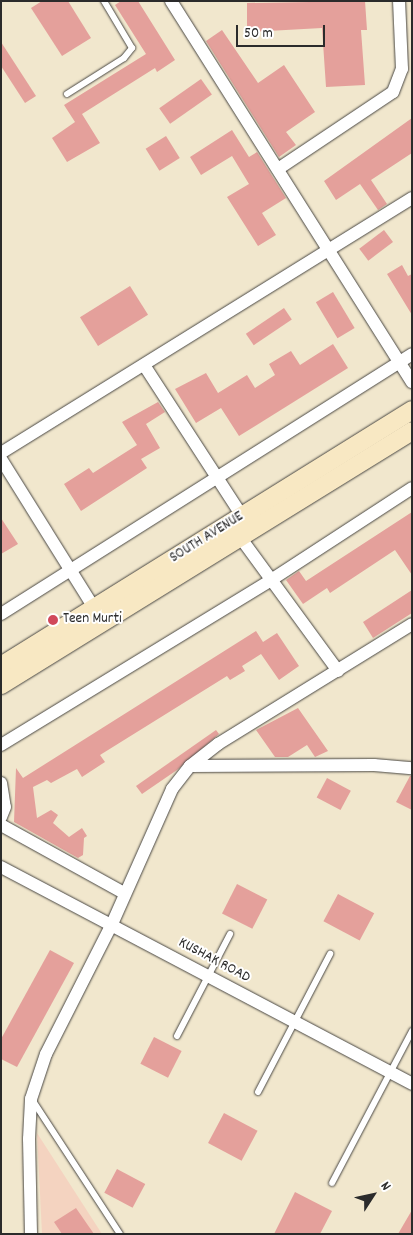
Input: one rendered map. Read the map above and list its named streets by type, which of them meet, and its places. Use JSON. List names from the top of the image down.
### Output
{
  "streets": {
    "main road": ["SOUTH AVENUE"],
    "street": ["KUSHAK ROAD"]
  },
  "places": ["Teen Murti"],
  "scale_bar": "50 m",
  "north": "top right"
}
